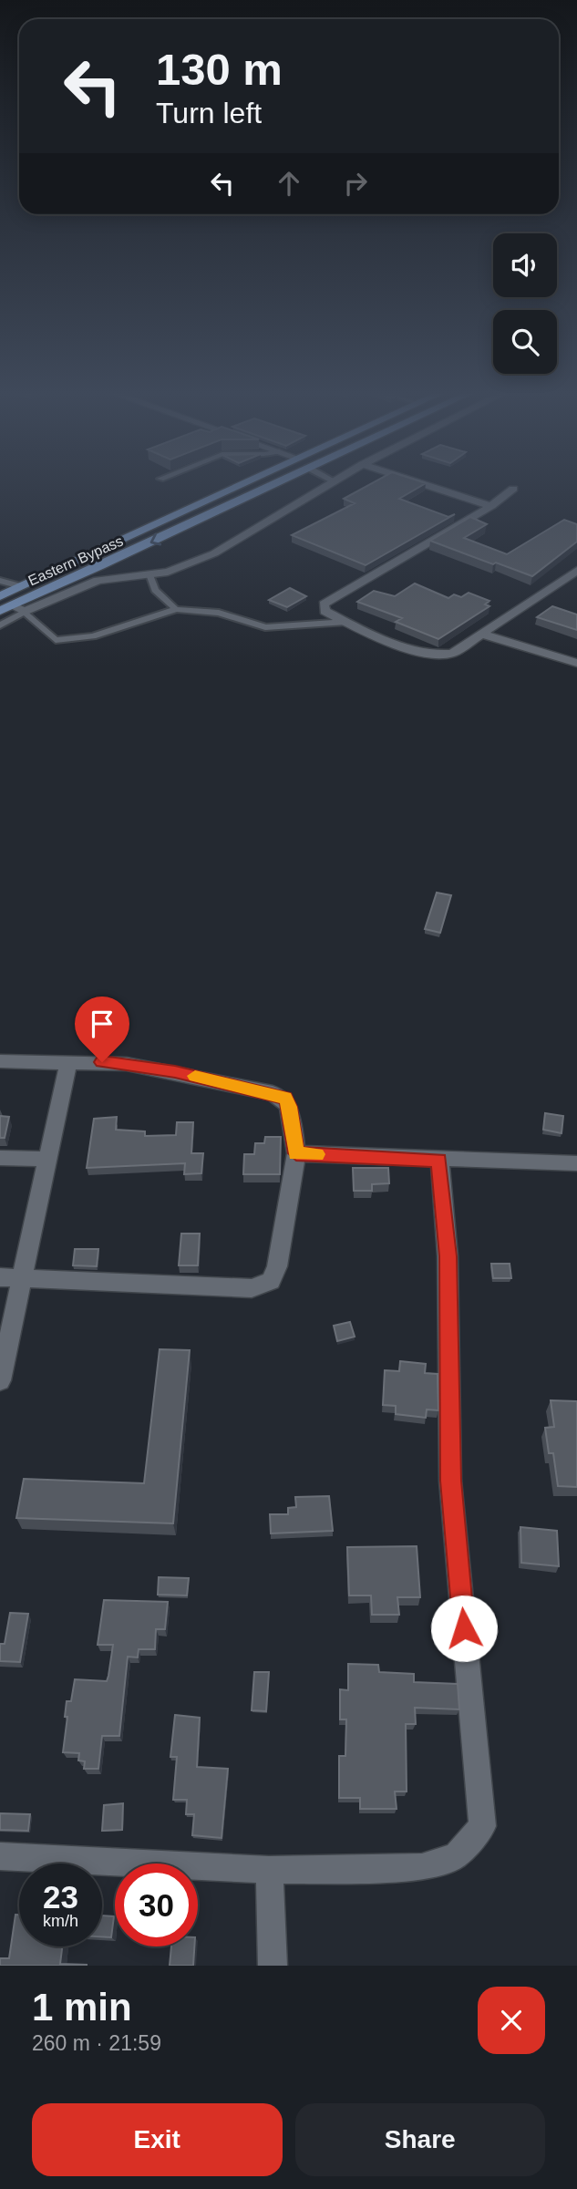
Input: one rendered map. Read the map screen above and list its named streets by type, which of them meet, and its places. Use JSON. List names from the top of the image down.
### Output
{
  "streets": {
    "main road": ["Eastern Bypass"]
  },
  "page": {
    "turn": ["130 m", "Turn left"],
    "speed": "23 km/h",
    "limit": "30",
    "heading": ["1 min", "260 m · 21:59"],
    "buttons": ["Exit", "Share"]
  }
}
